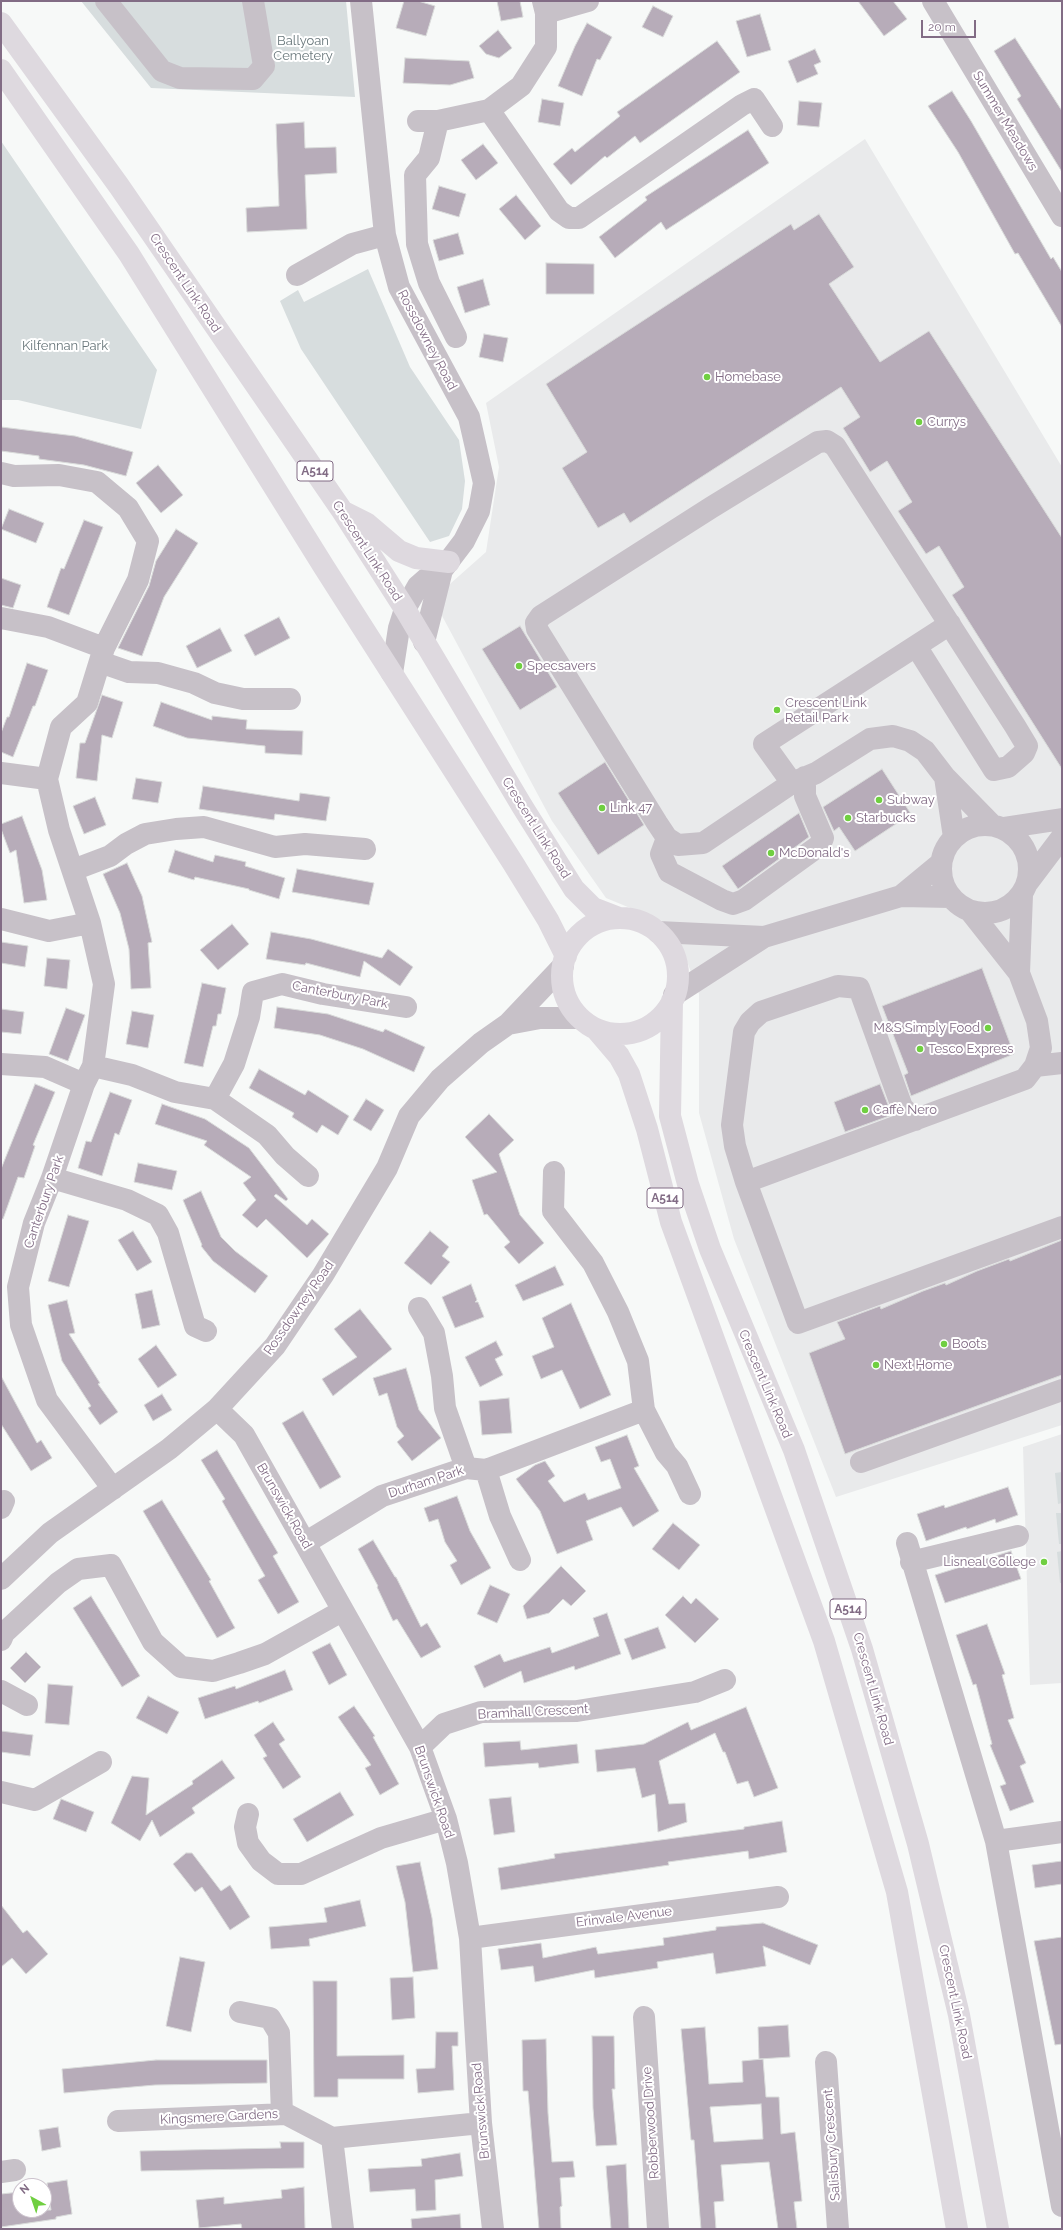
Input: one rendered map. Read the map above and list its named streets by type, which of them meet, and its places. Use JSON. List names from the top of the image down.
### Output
{
  "streets": {
    "highway": ["Crescent Link Road", "A514"],
    "street": [
      "Summer Meadows",
      "Rossdowney Road",
      "Canterbury Park",
      "Durham Park",
      "Brunswick Road",
      "Bramhall Crescent",
      "Erinvale Avenue",
      "Kingsmere Gardens",
      "Robberwood Drive",
      "Salisbury Crescent"
    ]
  },
  "crossings": [
    ["Crescent Link Road", "Rossdowney Road"],
    ["Crescent Link Road", "A514"],
    ["Rossdowney Road", "A514"],
    ["Rossdowney Road", "Canterbury Park"],
    ["Rossdowney Road", "Brunswick Road"],
    ["Durham Park", "Brunswick Road"],
    ["Brunswick Road", "Bramhall Crescent"],
    ["Brunswick Road", "Erinvale Avenue"]
  ],
  "parks": ["Ballyoan Cemetery", "Kilfennan Park"],
  "places": [
    "Homebase",
    "Currys",
    "Specsavers",
    "Crescent Link Retail Park",
    "Subway",
    "Link 47",
    "Starbucks",
    "McDonald's",
    "M&S Simply Food",
    "Tesco Express",
    "Caffè Nero",
    "Boots",
    "Next Home",
    "Lisneal College"
  ],
  "scale_bar": "20 m",
  "north": "top left"
}
